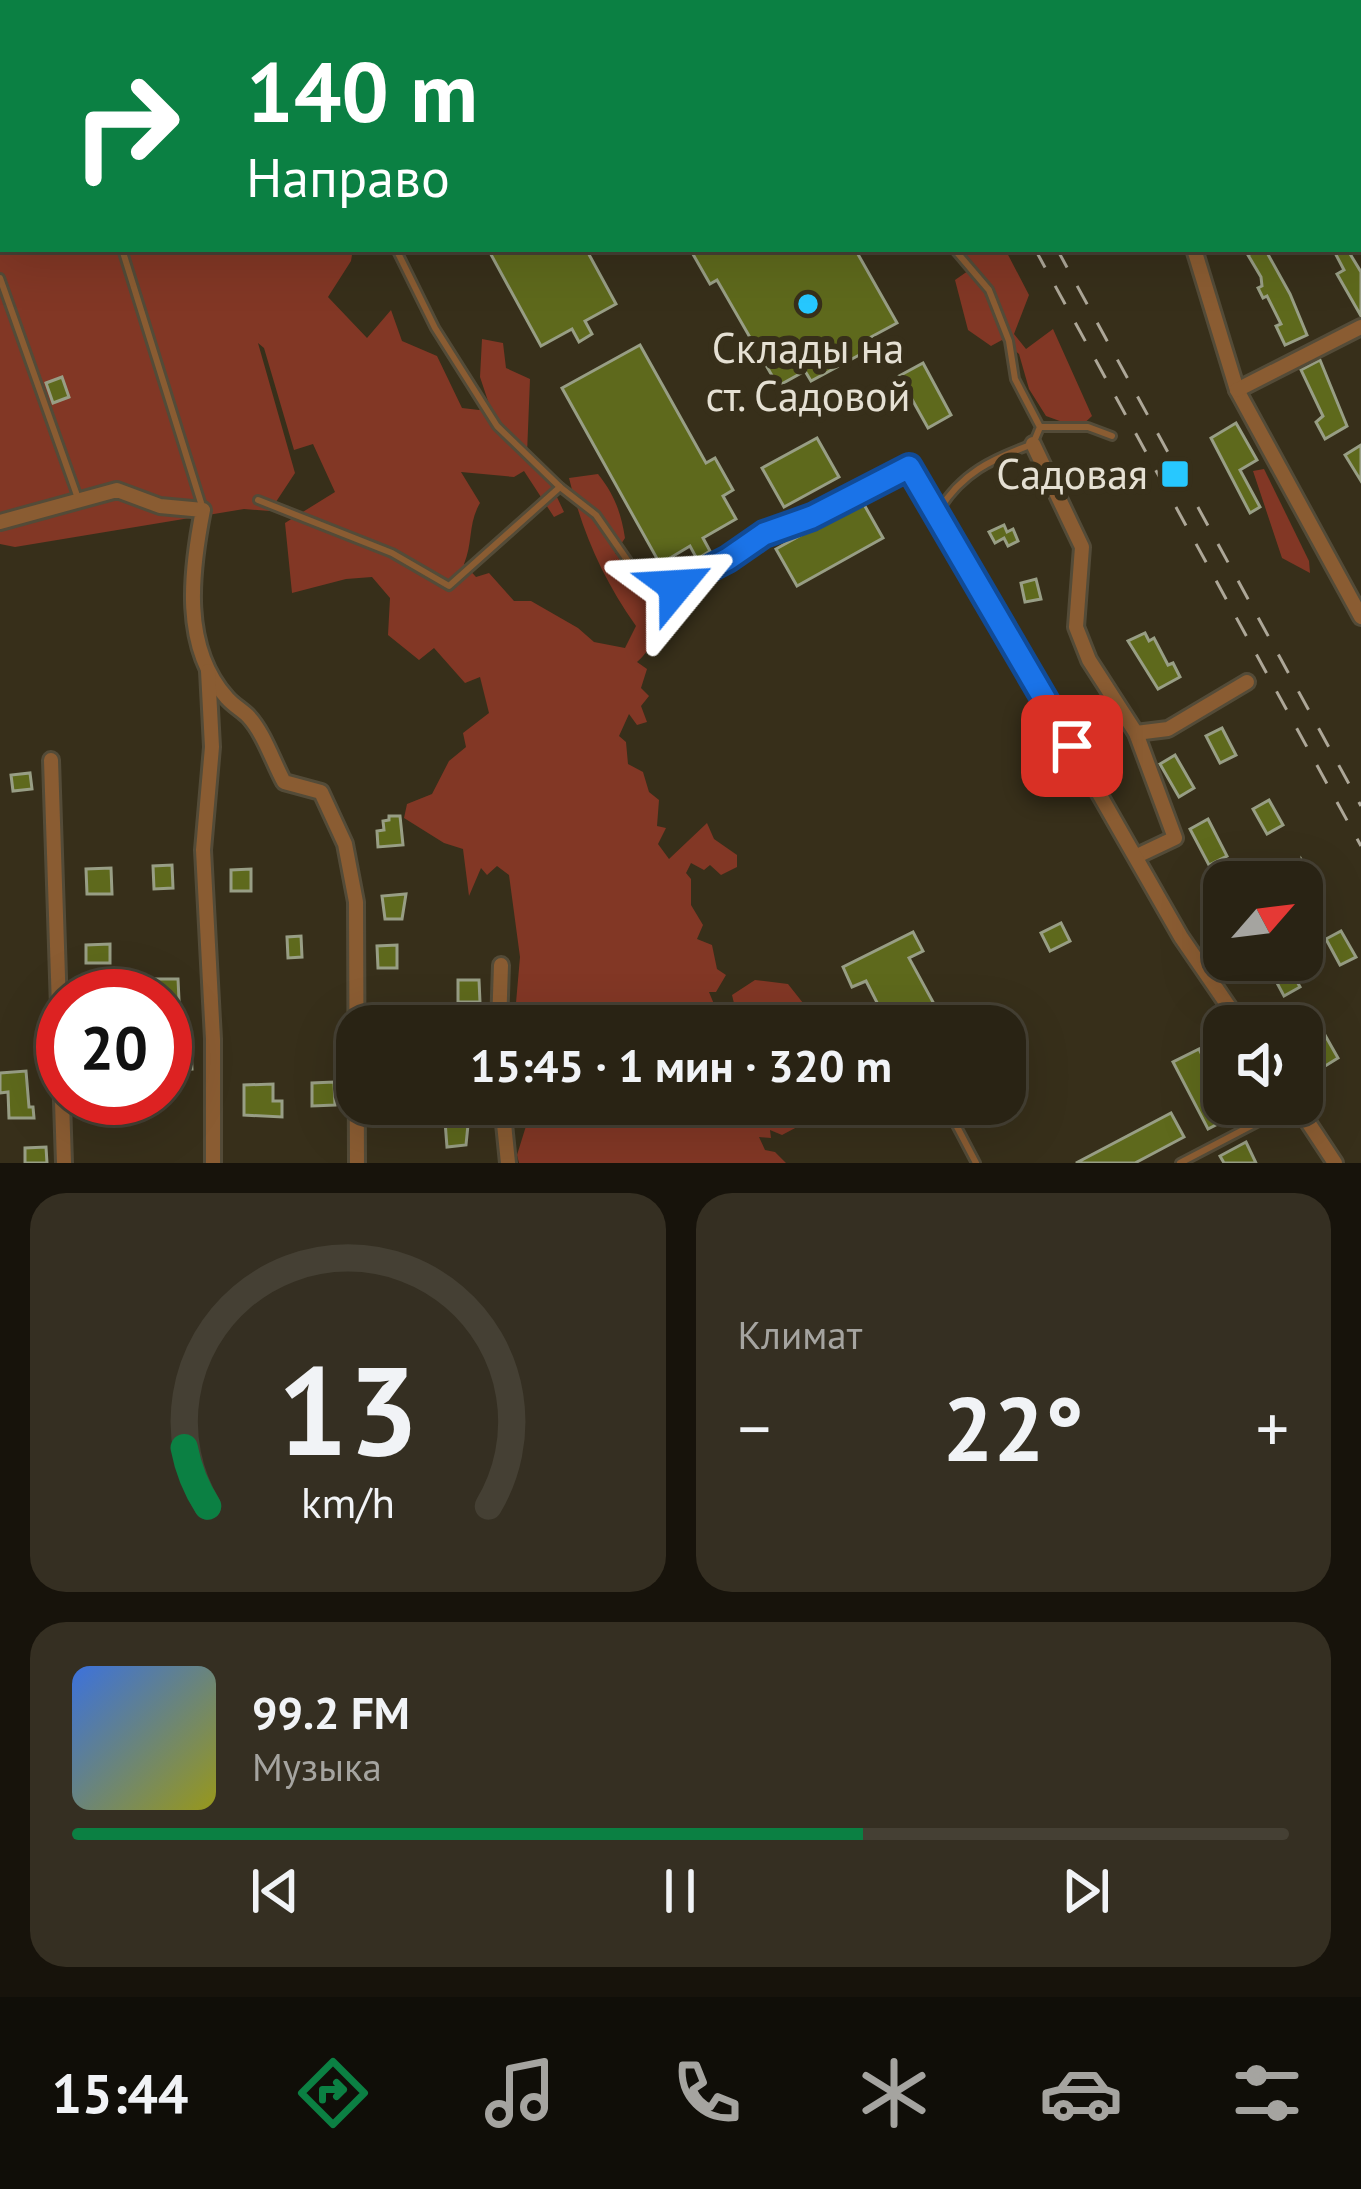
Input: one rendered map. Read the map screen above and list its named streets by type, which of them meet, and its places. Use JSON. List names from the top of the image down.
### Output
{
  "places": {
    "other": ["Склады на ст. Садовой"],
    "transit": ["Садовая"]
  },
  "north": "top right",
  "page": {
    "turn": ["140 m", "Направо"],
    "limit": "20",
    "trip": "15:45 · 1 мин · 320 m",
    "tile": "Климат",
    "heat": ["−", "22°", "+"],
    "song": ["99.2 FM", "Музыка"],
    "tabs": "15:44",
    "gauge": ["13", "km/h"]
  }
}
